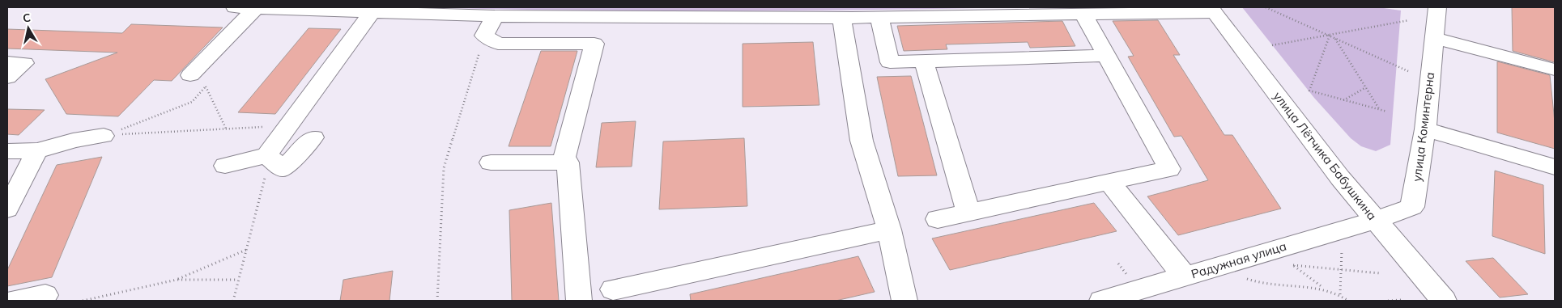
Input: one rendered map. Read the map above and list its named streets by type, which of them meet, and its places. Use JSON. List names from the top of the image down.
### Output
{
  "streets": {
    "street": ["улица Коминтерна", "улица Лётчика Бабушкина", "Радужная улица"]
  },
  "crossings": [
    ["улица Коминтерна", "улица Лётчика Бабушкина"],
    ["улица Коминтерна", "Радужная улица"],
    ["улица Лётчика Бабушкина", "Радужная улица"]
  ],
  "north": "top"
}
